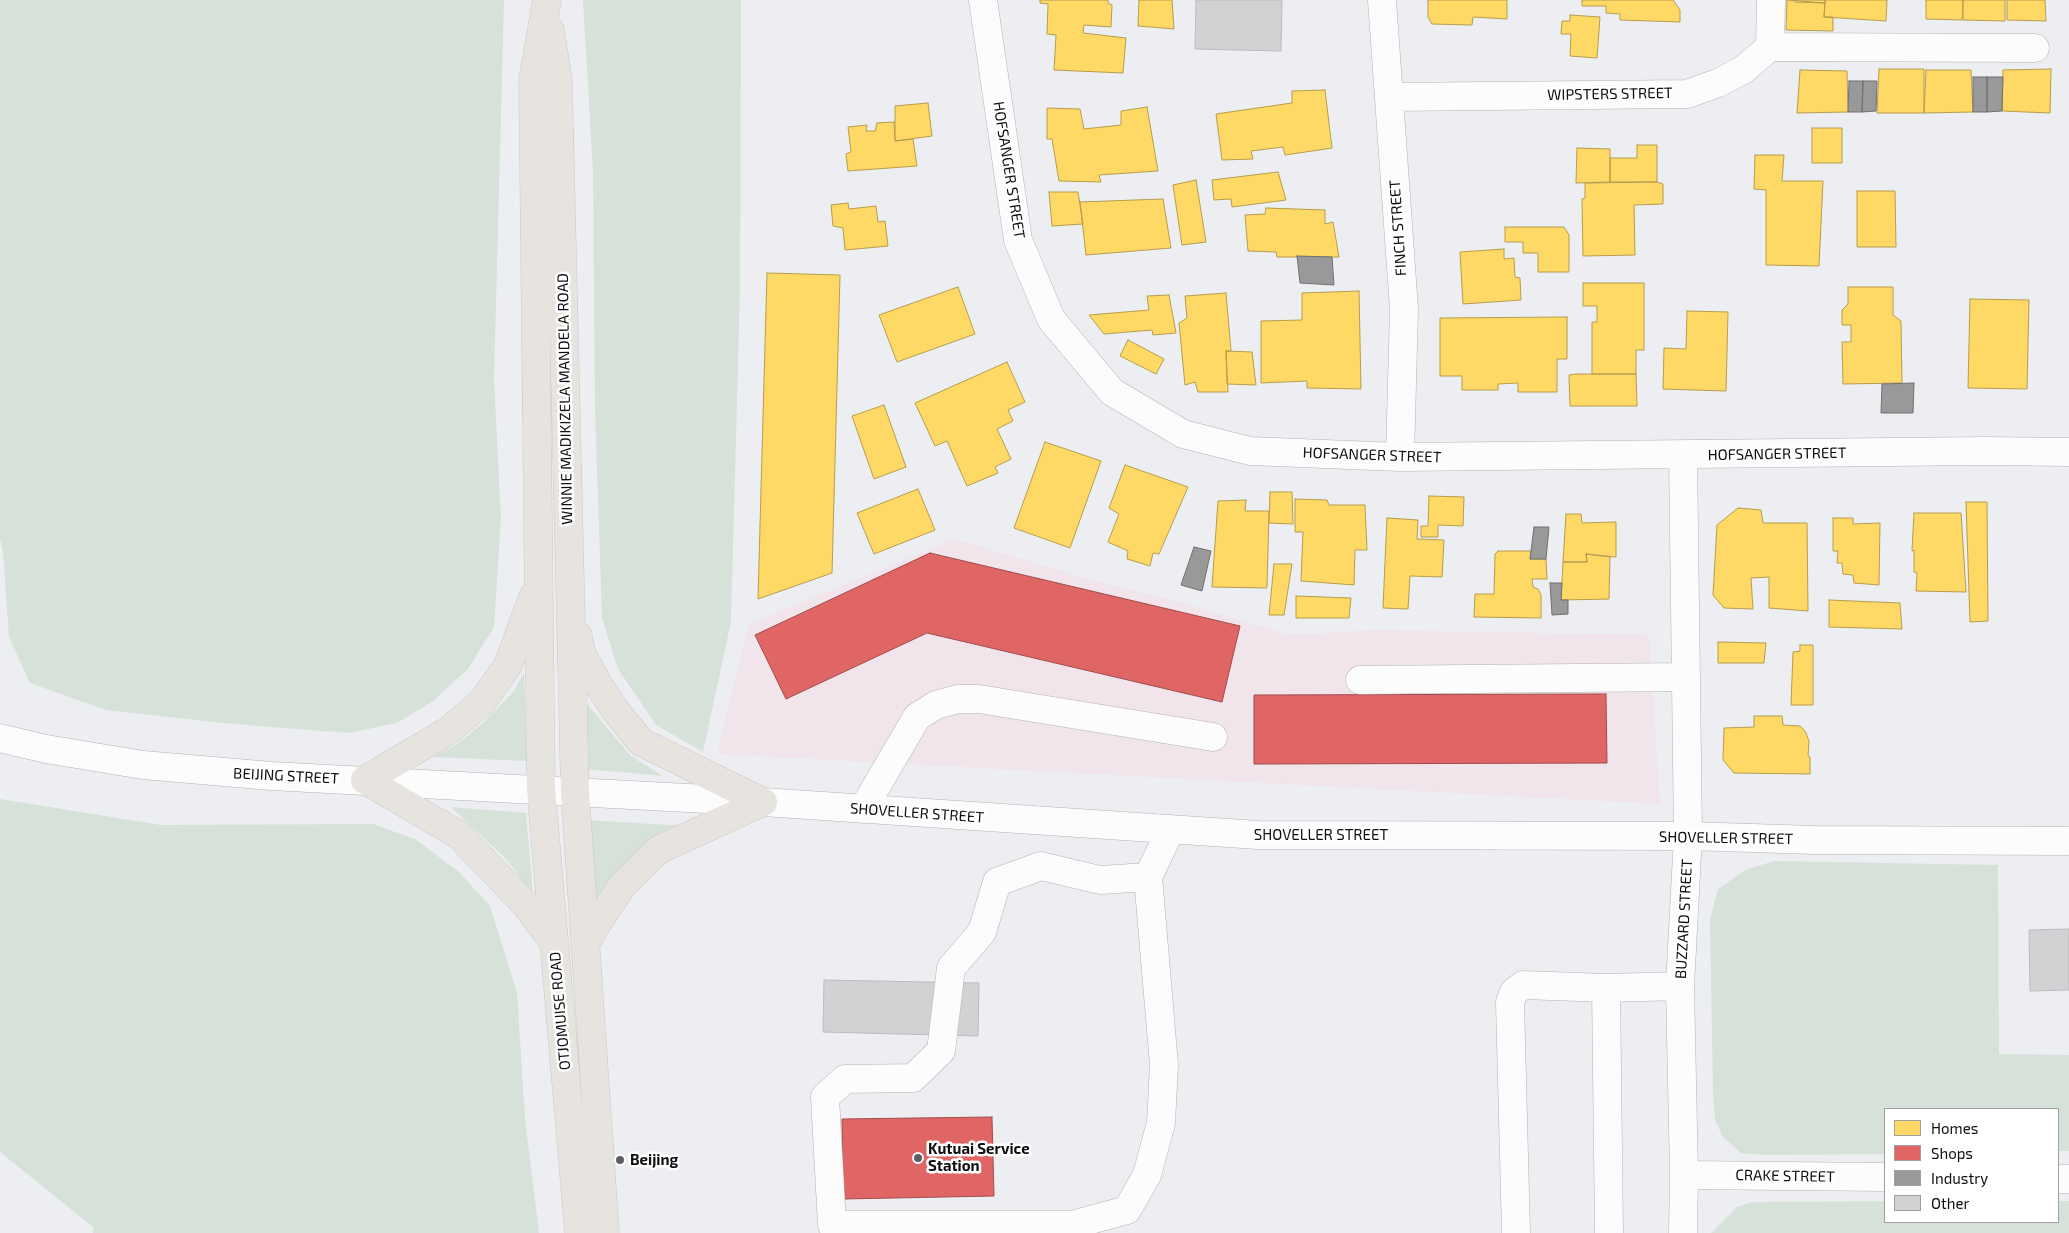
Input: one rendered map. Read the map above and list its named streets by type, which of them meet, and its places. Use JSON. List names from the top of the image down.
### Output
{
  "streets": {
    "main road": ["WINNIE MADIKIZELA MANDELA ROAD", "OTJOMUISE ROAD"],
    "street": [
      "WIPSTERS STREET",
      "HOFSANGER STREET",
      "FINCH STREET",
      "BEIJING STREET",
      "SHOVELLER STREET",
      "BUZZARD STREET",
      "CRAKE STREET"
    ]
  },
  "crossings": [
    ["WIPSTERS STREET", "FINCH STREET"],
    ["HOFSANGER STREET", "FINCH STREET"],
    ["HOFSANGER STREET", "BUZZARD STREET"],
    ["WINNIE MADIKIZELA MANDELA ROAD", "BEIJING STREET"],
    ["WINNIE MADIKIZELA MANDELA ROAD", "SHOVELLER STREET"],
    ["WINNIE MADIKIZELA MANDELA ROAD", "OTJOMUISE ROAD"],
    ["BEIJING STREET", "SHOVELLER STREET"],
    ["BEIJING STREET", "OTJOMUISE ROAD"],
    ["SHOVELLER STREET", "BUZZARD STREET"],
    ["SHOVELLER STREET", "OTJOMUISE ROAD"],
    ["BUZZARD STREET", "CRAKE STREET"]
  ],
  "places": ["Kutuai Service Station", "Beijing"],
  "legend": [
    "Homes",
    "Shops",
    "Industry",
    "Other"
  ]
}
